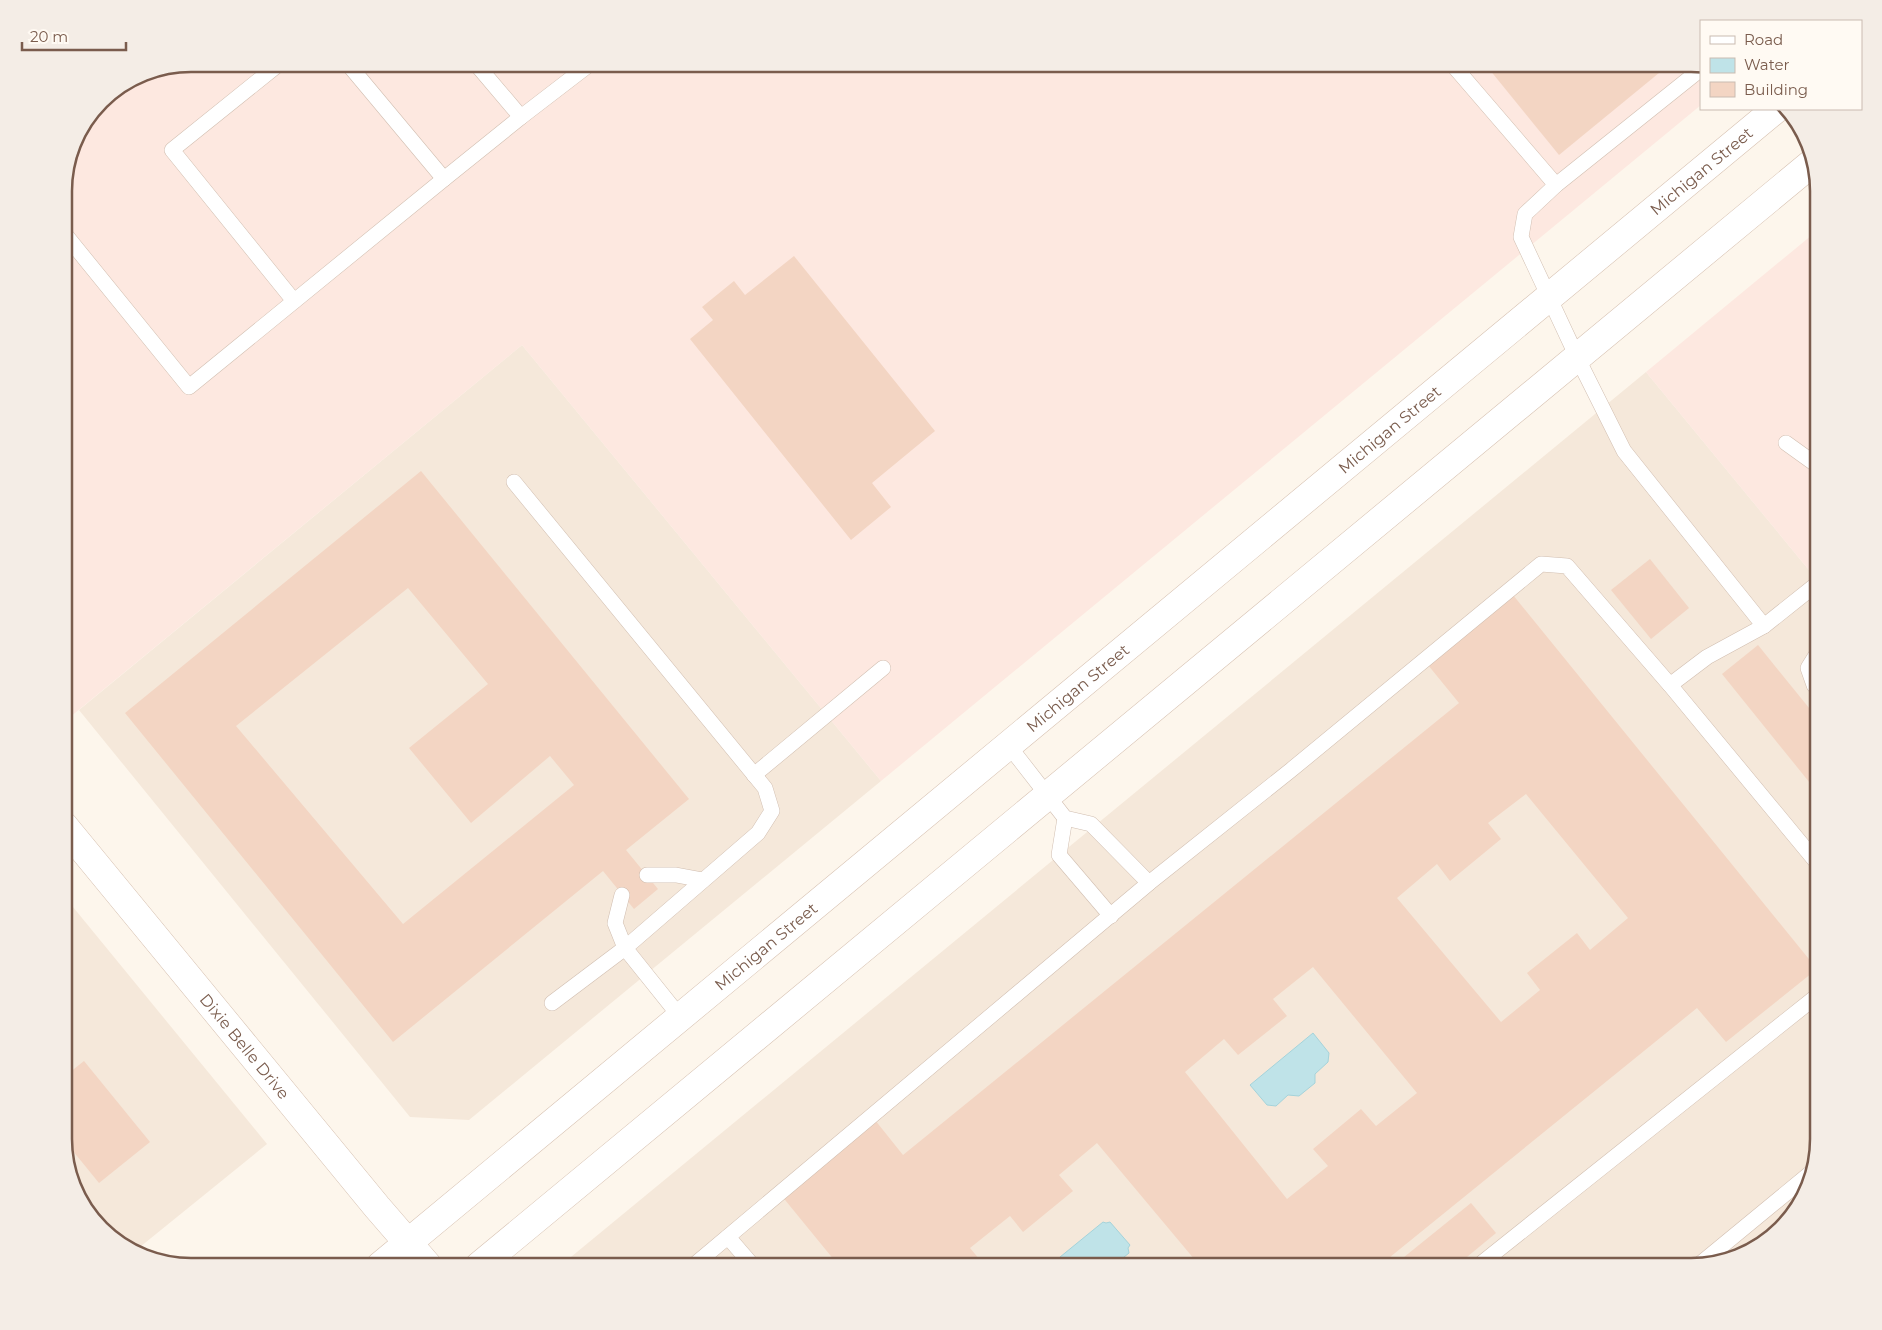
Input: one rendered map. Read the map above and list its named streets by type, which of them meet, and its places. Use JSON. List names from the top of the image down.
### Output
{
  "streets": {
    "street": ["Michigan Street", "Dixie Belle Drive"]
  },
  "crossings": [
    ["Michigan Street", "Dixie Belle Drive"]
  ],
  "legend": ["Road", "Water", "Building"],
  "scale_bar": "20 m"
}
